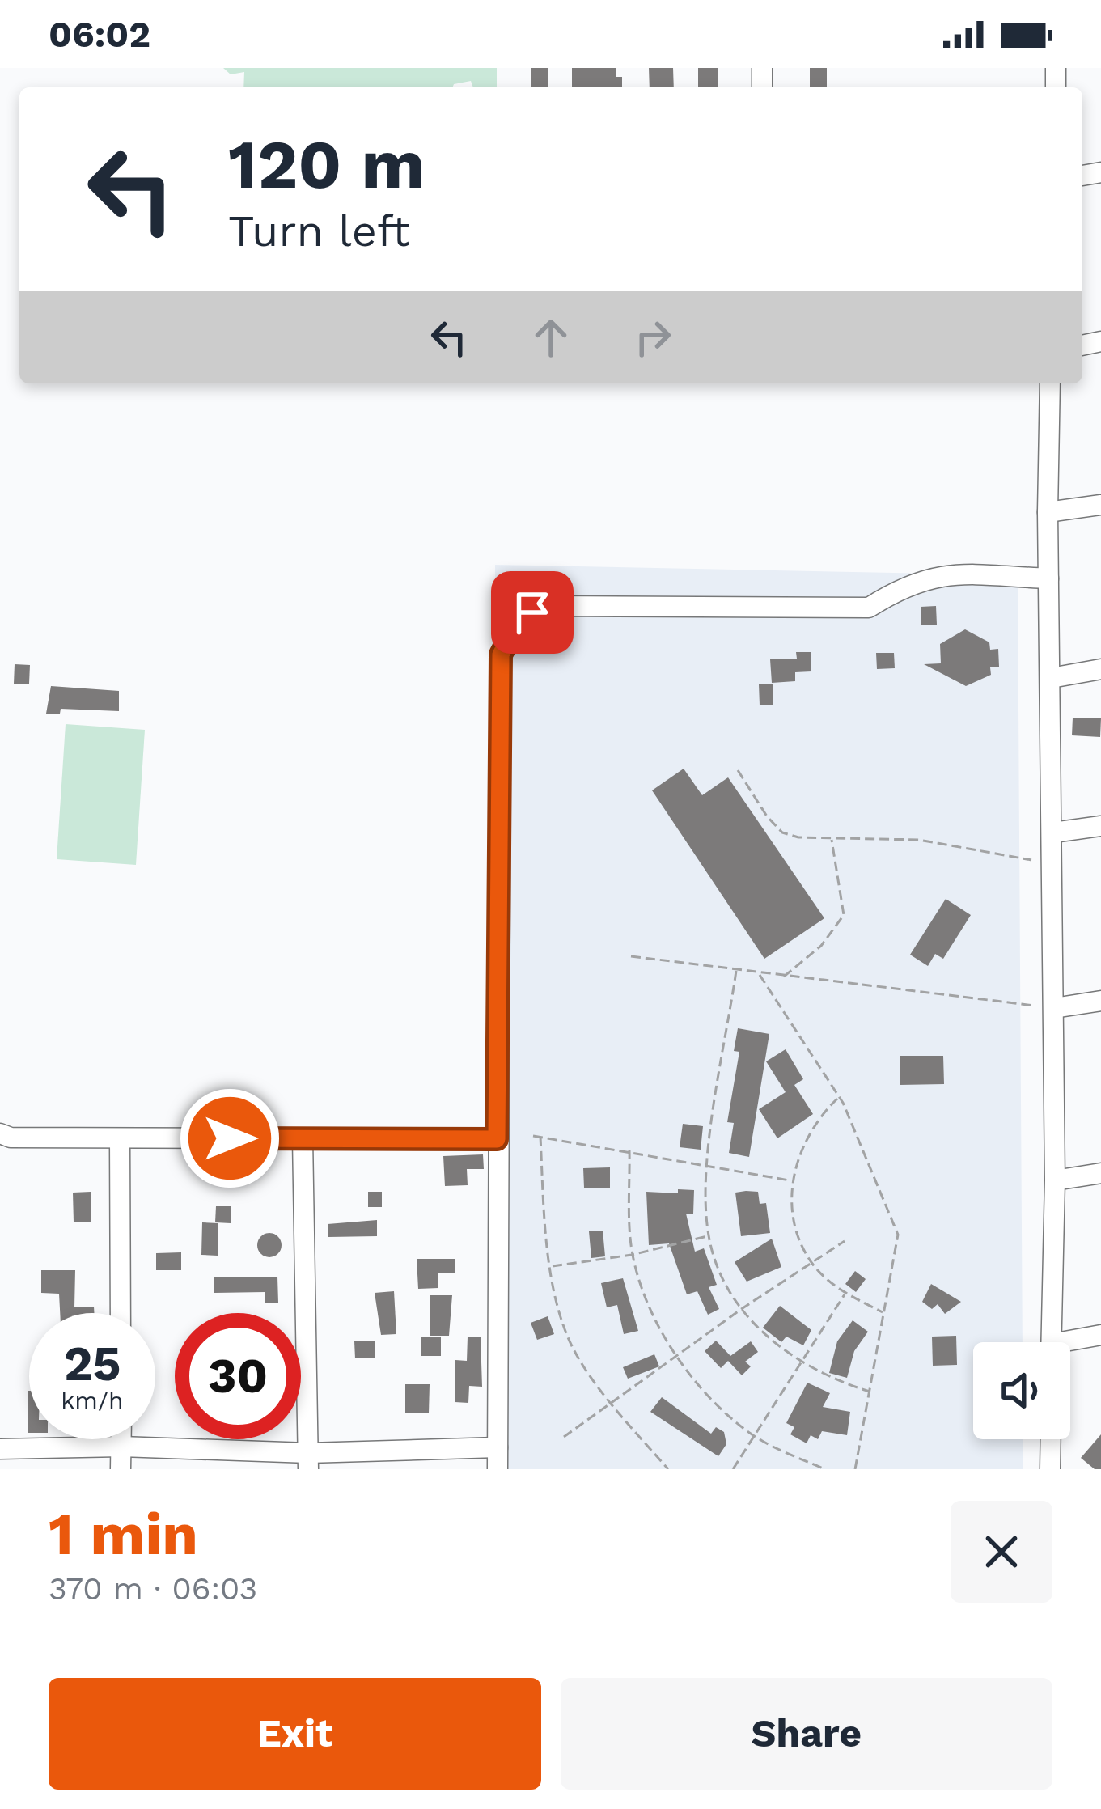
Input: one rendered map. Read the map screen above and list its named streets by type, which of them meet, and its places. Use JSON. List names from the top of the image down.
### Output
{
  "page": {
    "status": "06:02",
    "turn": ["120 m", "Turn left"],
    "speed": "25 km/h",
    "limit": "30",
    "heading": ["1 min", "370 m · 06:03"],
    "buttons": ["Exit", "Share"]
  }
}
